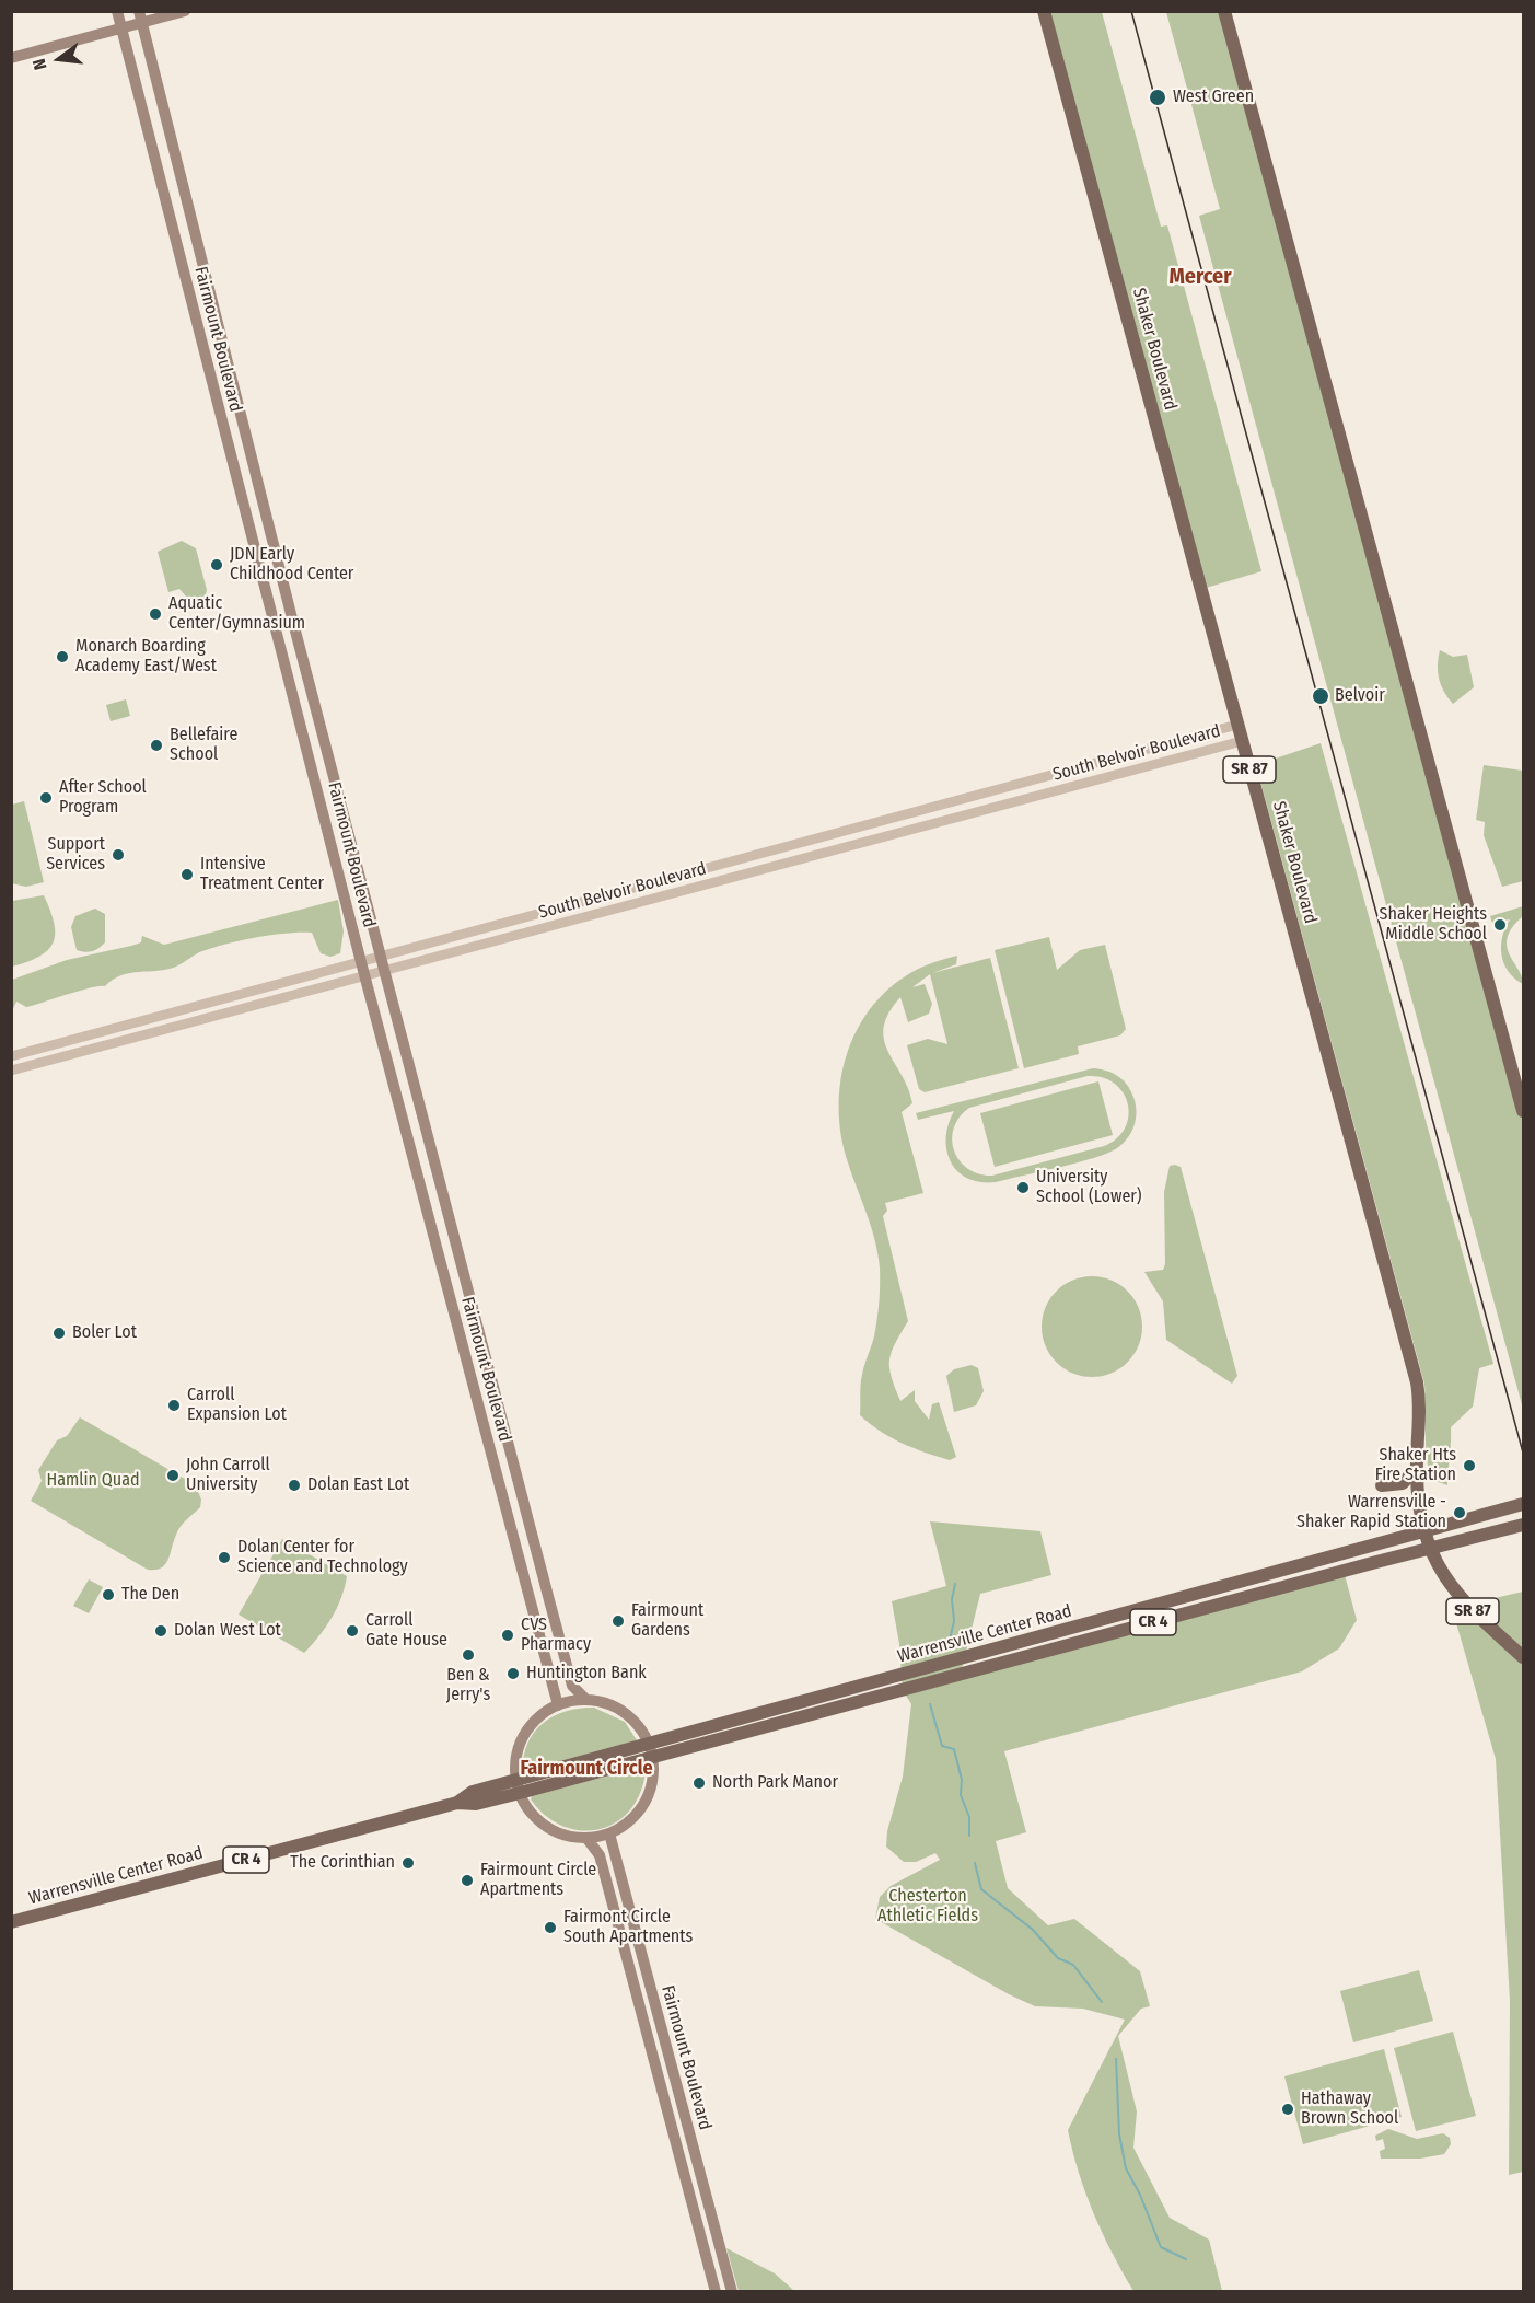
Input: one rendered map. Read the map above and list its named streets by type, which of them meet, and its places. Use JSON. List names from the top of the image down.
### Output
{
  "streets": {
    "main road": [
      "Fairmount Boulevard",
      "Shaker Boulevard",
      "SR 87",
      "CR 4",
      "Warrensville Center Road"
    ],
    "street": ["South Belvoir Boulevard"]
  },
  "crossings": [
    ["Fairmount Boulevard", "South Belvoir Boulevard"],
    ["Shaker Boulevard", "South Belvoir Boulevard"],
    ["Shaker Boulevard", "Warrensville Center Road"]
  ],
  "districts": ["Mercer", "Fairmount Circle"],
  "parks": ["Hamlin Quad", "Chesterton Athletic Fields"],
  "places": [
    "West Green",
    "JDN Early Childhood Center",
    "Aquatic Center/Gymnasium",
    "Monarch Boarding Academy East/West",
    "Belvoir",
    "Bellefaire School",
    "After School Program",
    "Support Services",
    "Intensive Treatment Center",
    "Shaker Heights Middle School",
    "University School (Lower)",
    "Boler Lot",
    "Carroll Expansion Lot",
    "Shaker Hts Fire Station",
    "John Carroll University",
    "Dolan East Lot",
    "Warrensville - Shaker Rapid Station",
    "Dolan Center for Science and Technology",
    "The Den",
    "Fairmount Gardens",
    "Dolan West Lot",
    "Carroll Gate House",
    "CVS Pharmacy",
    "Ben & Jerry's",
    "Huntington Bank",
    "North Park Manor",
    "The Corinthian",
    "Fairmount Circle Apartments",
    "Fairmont Circle South Apartments",
    "Hathaway Brown School"
  ],
  "north": "left"
}
